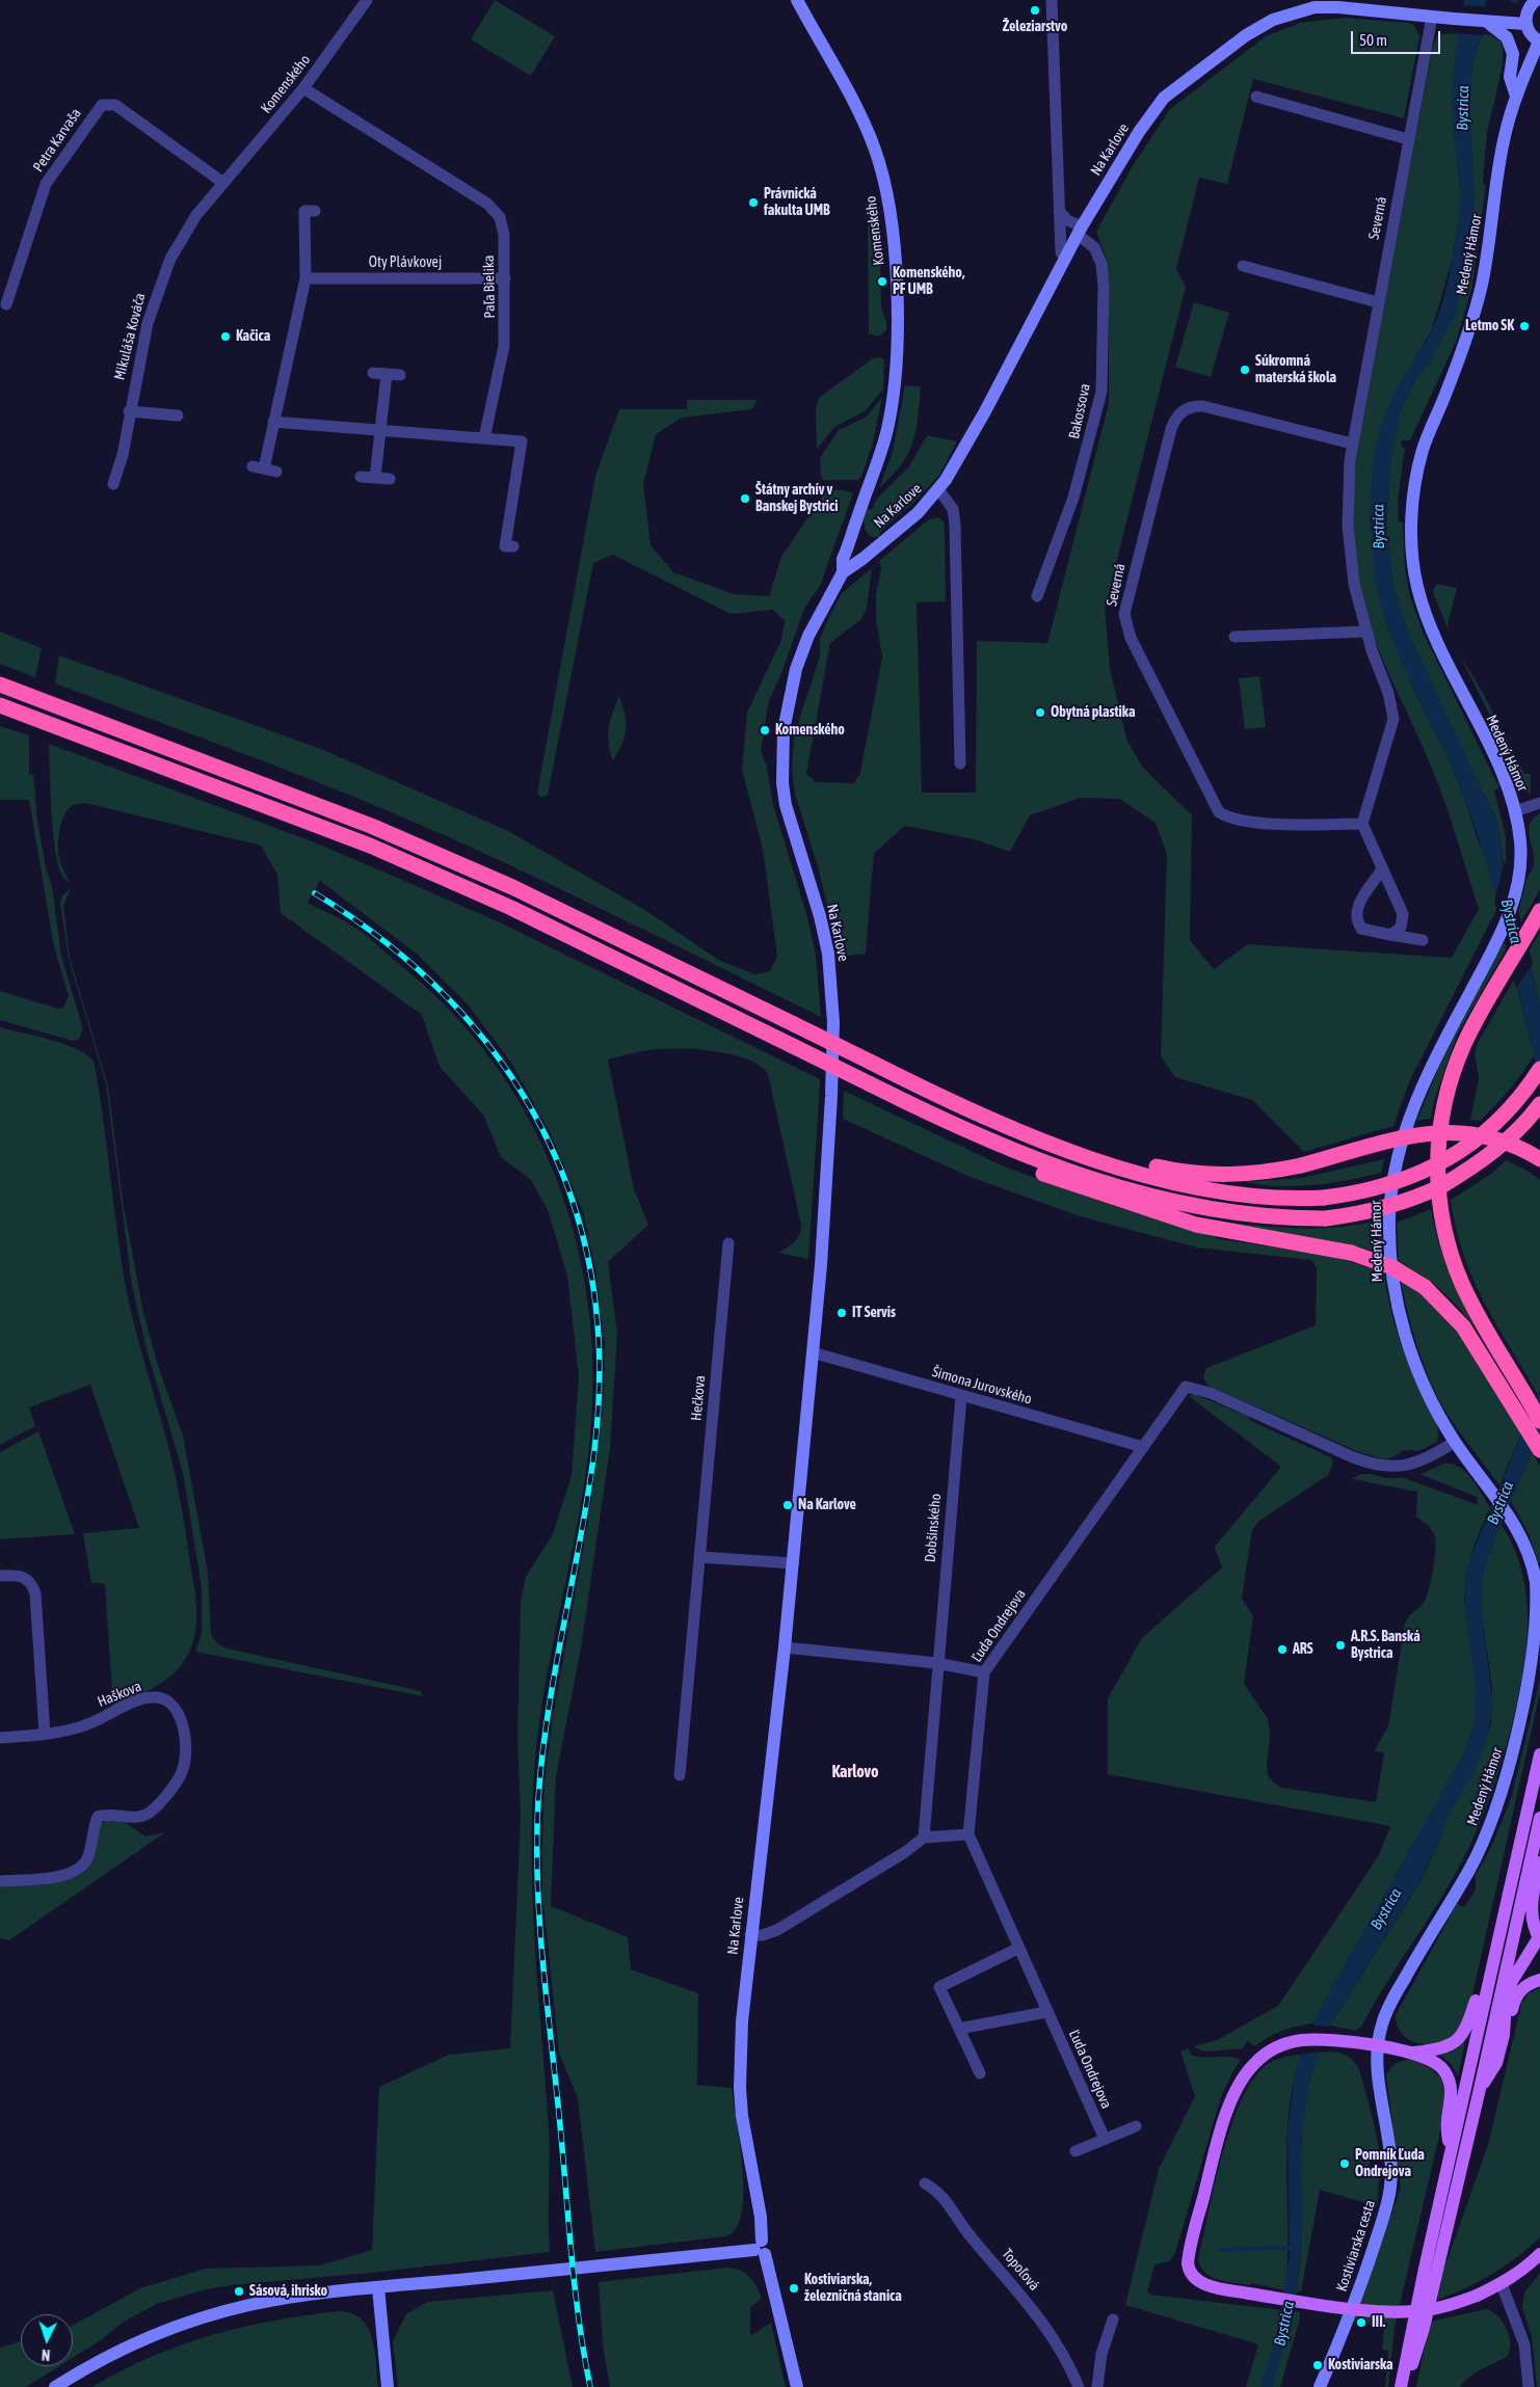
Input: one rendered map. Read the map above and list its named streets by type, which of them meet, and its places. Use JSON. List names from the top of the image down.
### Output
{
  "streets": {
    "street": [
      "Komenského",
      "Petra Karvaša",
      "Na Karlove",
      "Severná",
      "Medený Hámor",
      "Oty Plávkovej",
      "Paľa Bielika",
      "Mikuláša Kováča",
      "Bakossova",
      "Šimona Jurovského",
      "Hečkova",
      "Dobšinského",
      "Ľuda Ondrejova",
      "Haškova",
      "Kostiviarska cesta",
      "Topoľová"
    ]
  },
  "crossings": [
    ["Komenského", "Petra Karvaša"],
    ["Komenského", "Na Karlove"],
    ["Komenského", "Paľa Bielika"],
    ["Komenského", "Mikuláša Kováča"],
    ["Petra Karvaša", "Mikuláša Kováča"],
    ["Na Karlove", "Severná"],
    ["Na Karlove", "Bakossova"],
    ["Na Karlove", "Šimona Jurovského"],
    ["Medený Hámor", "Ľuda Ondrejova"],
    ["Medený Hámor", "Kostiviarska cesta"],
    ["Oty Plávkovej", "Paľa Bielika"],
    ["Šimona Jurovského", "Dobšinského"],
    ["Šimona Jurovského", "Ľuda Ondrejova"]
  ],
  "districts": ["Karlovo"],
  "water": ["Bystrica"],
  "places": [
    "Železiarstvo",
    "Právnická fakulta UMB",
    "Komenského, PF UMB",
    "Letmo SK",
    "Kačica",
    "Súkromná materská škola",
    "Štátny archív v Banskej Bystrici",
    "Obytná plastika",
    "Komenského",
    "IT Servis",
    "Na Karlove",
    "A.R.S. Banská Bystrica",
    "ARS",
    "Pomník Ľuda Ondrejova",
    "Kostiviarska, železničná stanica",
    "Sásová, ihrisko",
    "III.",
    "Kostiviarska"
  ],
  "scale_bar": "50 m",
  "north": "bottom"
}
